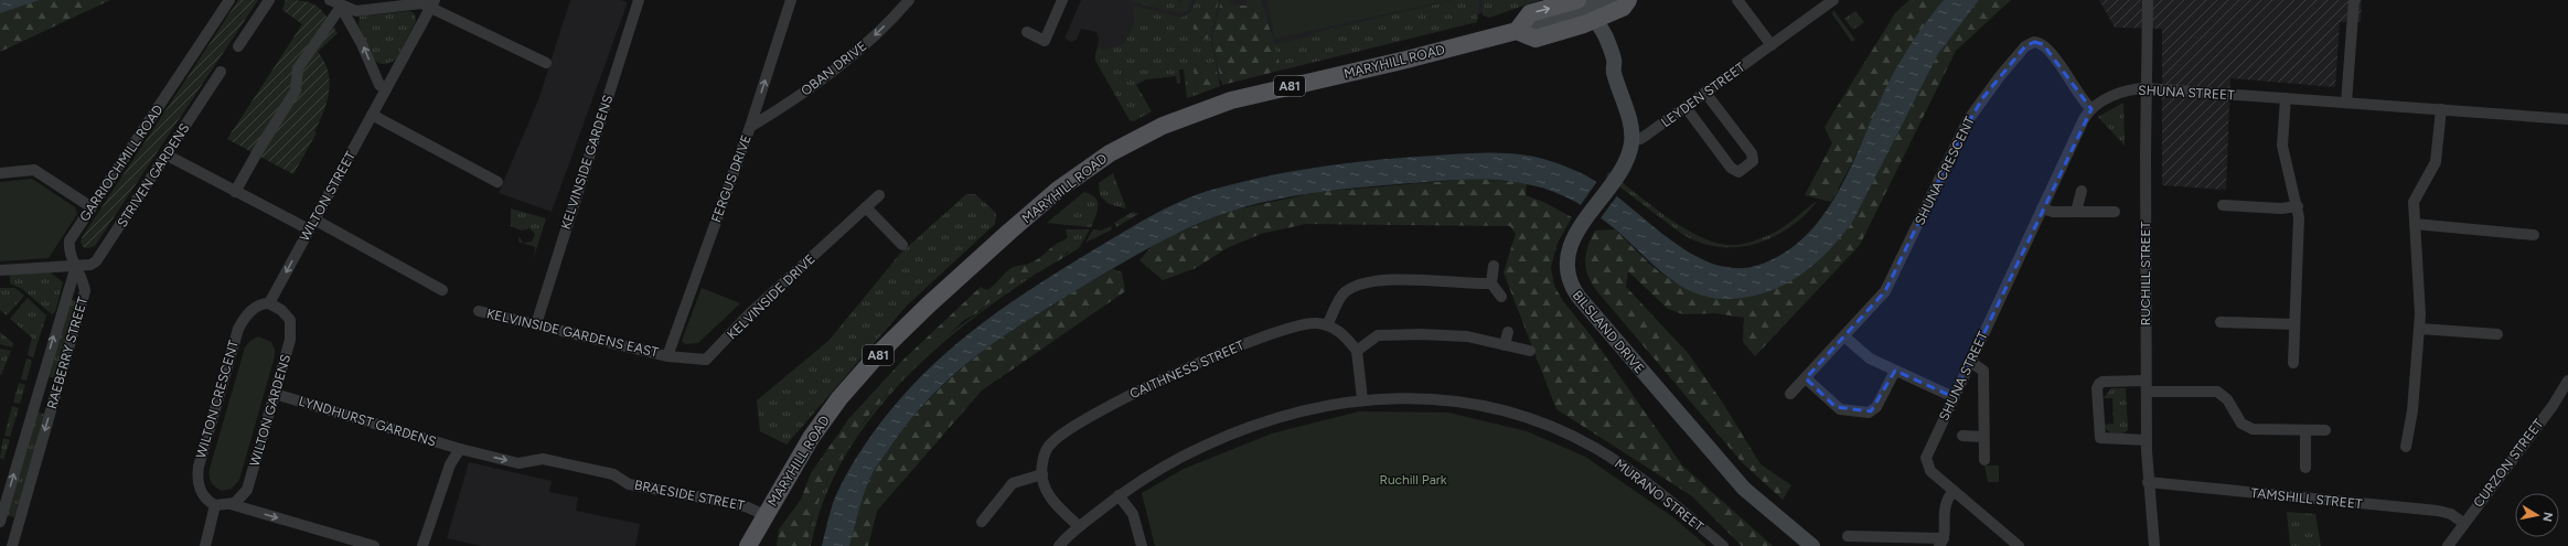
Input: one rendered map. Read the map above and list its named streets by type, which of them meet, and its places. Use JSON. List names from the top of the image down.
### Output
{
  "streets": {
    "main road": ["MARYHILL ROAD", "A81", "BILSLAND DRIVE"],
    "street": [
      "OBAN DRIVE",
      "SHUNA STREET",
      "LEYDEN STREET",
      "KELVINSIDE GARDENS",
      "GARRIOCHMILL ROAD",
      "SHUNA CRESCENT",
      "STRIVEN GARDENS",
      "FERGUS DRIVE",
      "WILTON STREET",
      "RUCHILL STREET",
      "KELVINSIDE DRIVE",
      "KELVINSIDE GARDENS EAST",
      "RAEBERRY STREET",
      "CAITHNESS STREET",
      "WILTON CRESCENT",
      "WILTON GARDENS",
      "LYNDHURST GARDENS",
      "CURZON STREET",
      "BRAESIDE STREET",
      "MURANO STREET",
      "TAMSHILL STREET"
    ]
  },
  "crossings": [
    ["MARYHILL ROAD", "BRAESIDE STREET"],
    ["OBAN DRIVE", "FERGUS DRIVE"],
    ["SHUNA STREET", "SHUNA CRESCENT"],
    ["SHUNA STREET", "RUCHILL STREET"],
    ["LEYDEN STREET", "BILSLAND DRIVE"],
    ["KELVINSIDE GARDENS", "KELVINSIDE GARDENS EAST"],
    ["GARRIOCHMILL ROAD", "STRIVEN GARDENS"],
    ["GARRIOCHMILL ROAD", "RAEBERRY STREET"],
    ["STRIVEN GARDENS", "RAEBERRY STREET"],
    ["FERGUS DRIVE", "KELVINSIDE DRIVE"],
    ["FERGUS DRIVE", "KELVINSIDE GARDENS EAST"],
    ["WILTON STREET", "WILTON CRESCENT"],
    ["WILTON STREET", "WILTON GARDENS"],
    ["RUCHILL STREET", "TAMSHILL STREET"],
    ["KELVINSIDE DRIVE", "KELVINSIDE GARDENS EAST"],
    ["CAITHNESS STREET", "MURANO STREET"],
    ["WILTON CRESCENT", "WILTON GARDENS"],
    ["WILTON GARDENS", "LYNDHURST GARDENS"],
    ["LYNDHURST GARDENS", "BRAESIDE STREET"],
    ["CURZON STREET", "TAMSHILL STREET"]
  ],
  "one_way": ["OBAN DRIVE", "FERGUS DRIVE", "BRAESIDE STREET"],
  "parks": ["Ruchill Park"],
  "north": "right"
}
